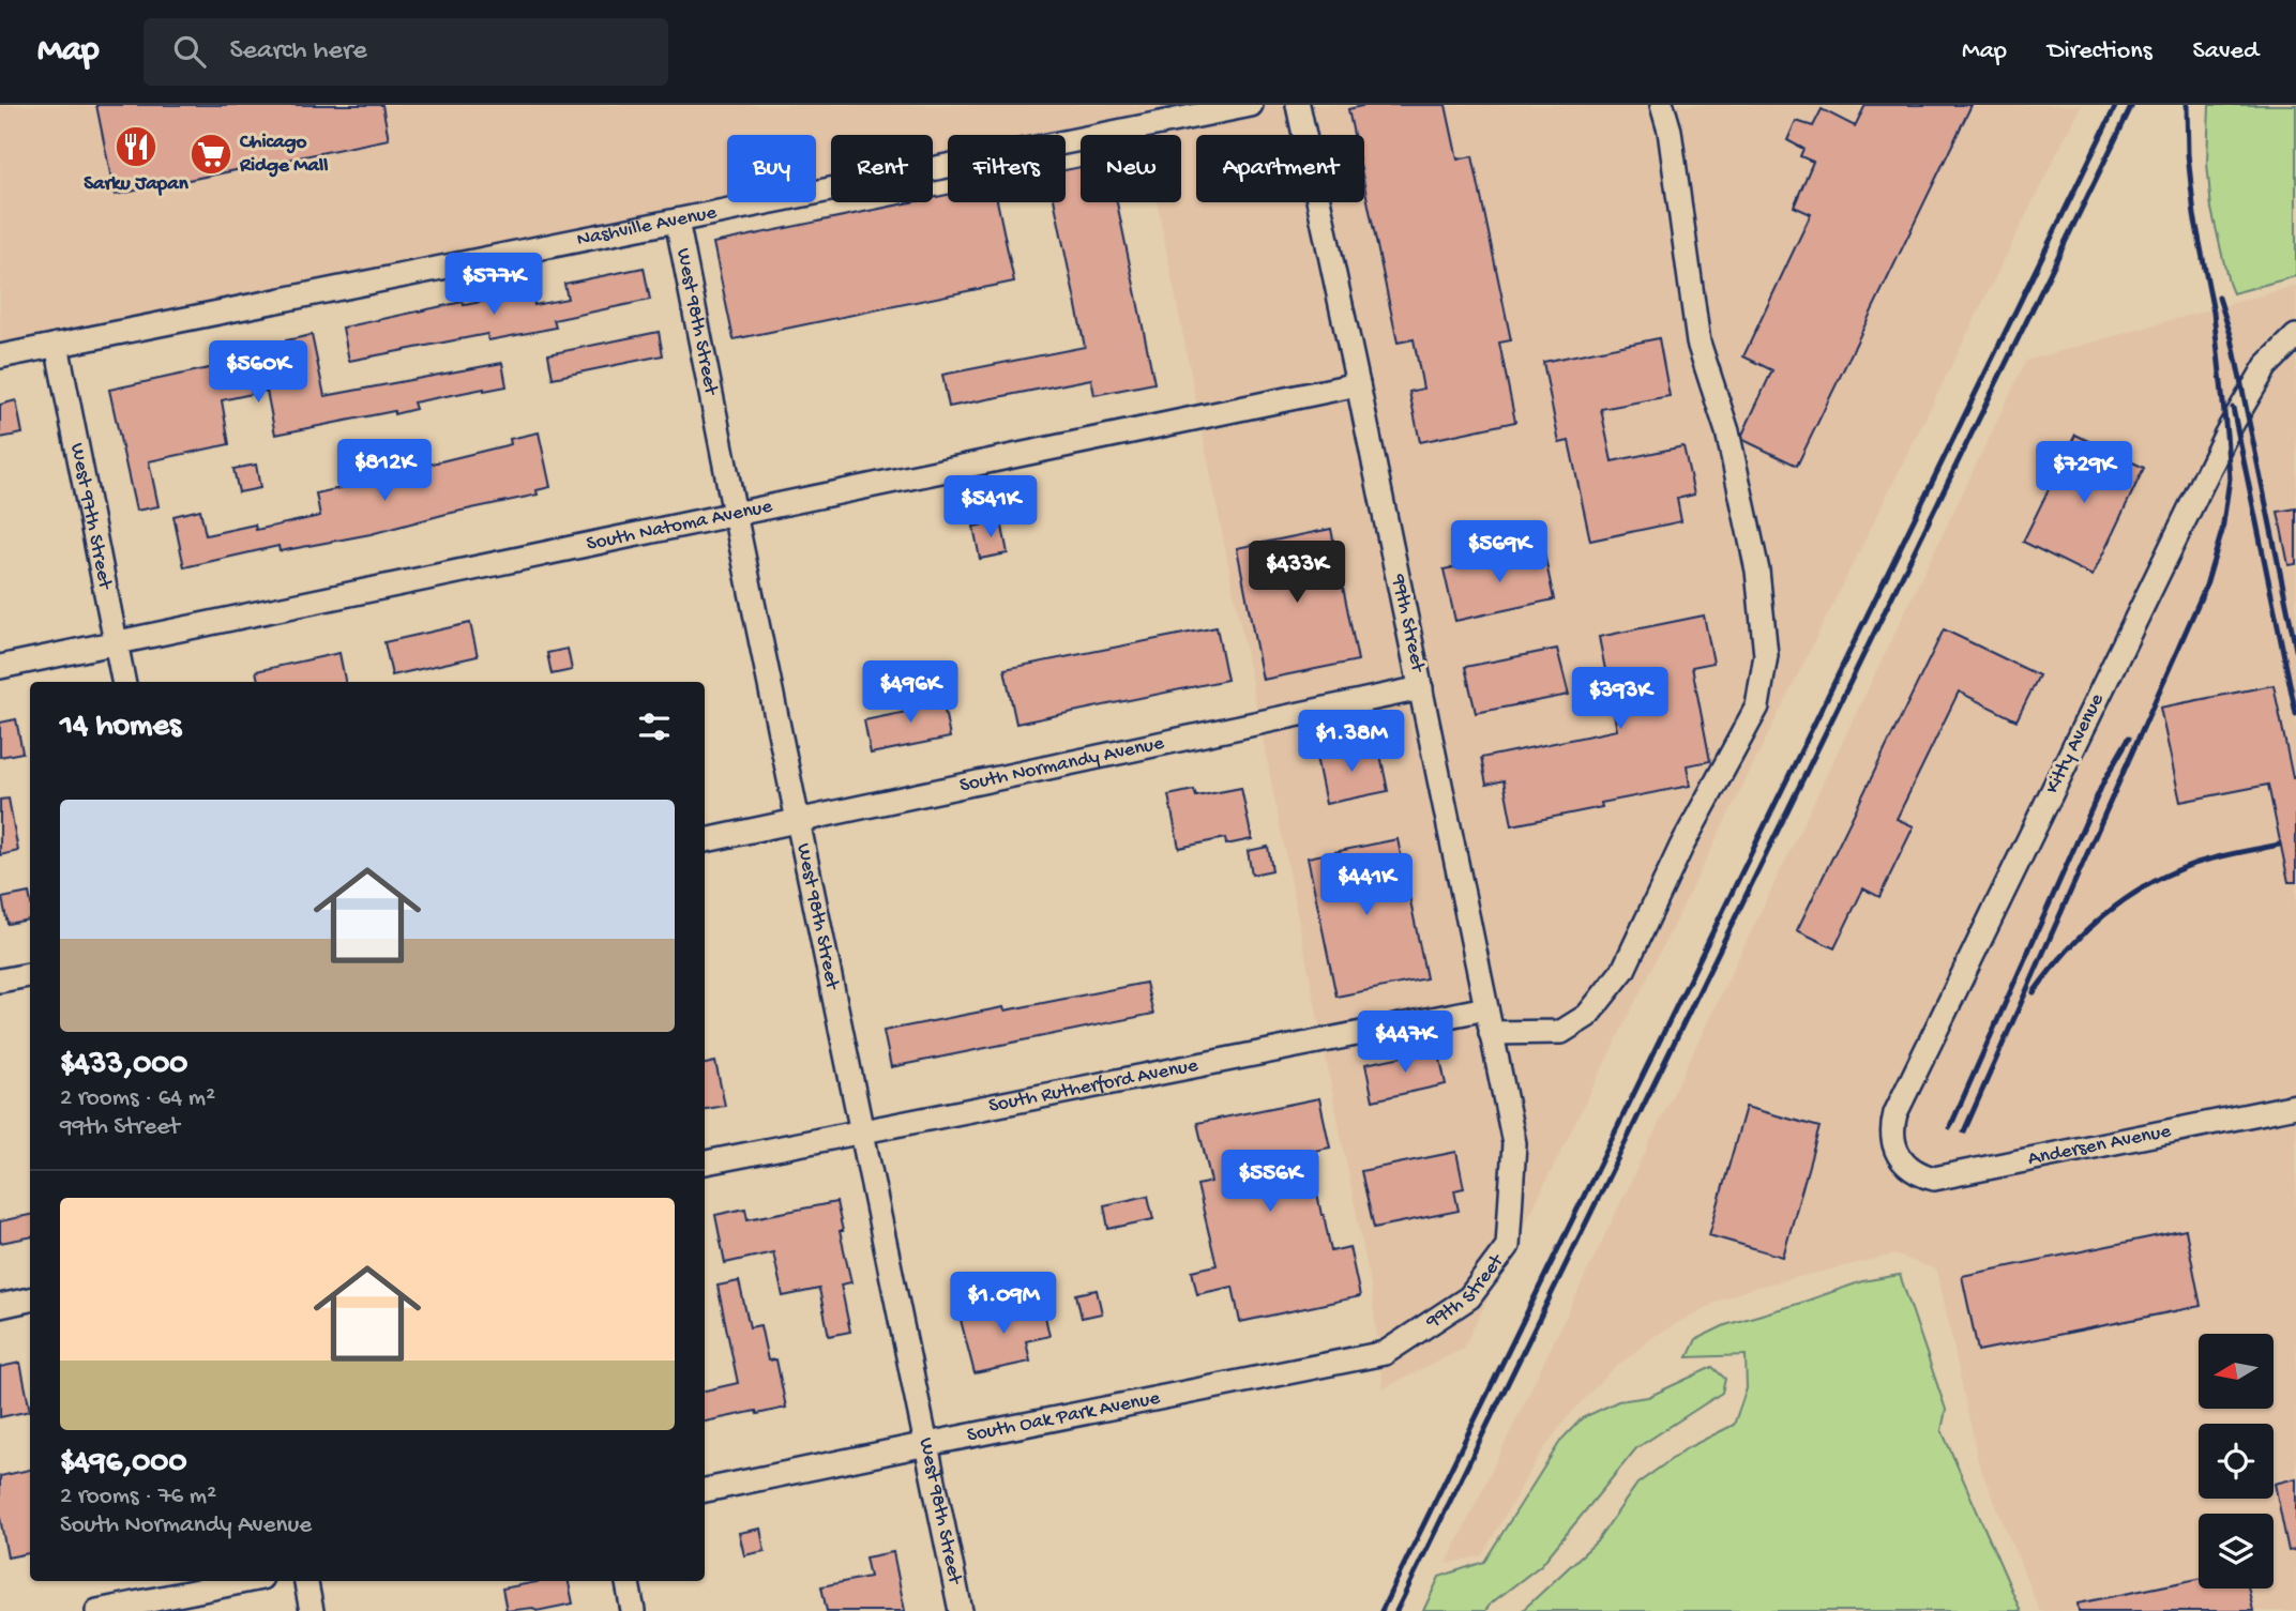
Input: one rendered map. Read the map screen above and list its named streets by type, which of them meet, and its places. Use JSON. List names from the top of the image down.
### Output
{
  "streets": {
    "street": [
      "Nashville Avenue",
      "West 98th Street",
      "West 97th Street",
      "South Natoma Avenue",
      "99th Street",
      "Kitty Avenue",
      "South Normandy Avenue",
      "South Rutherford Avenue",
      "Andersen Avenue",
      "South Oak Park Avenue"
    ]
  },
  "crossings": [
    ["Nashville Avenue", "West 98th Street"],
    ["Nashville Avenue", "West 97th Street"],
    ["West 98th Street", "South Natoma Avenue"],
    ["West 98th Street", "South Normandy Avenue"],
    ["West 98th Street", "South Rutherford Avenue"],
    ["West 98th Street", "South Oak Park Avenue"],
    ["West 97th Street", "South Natoma Avenue"],
    ["South Natoma Avenue", "99th Street"],
    ["99th Street", "South Normandy Avenue"],
    ["99th Street", "South Rutherford Avenue"],
    ["99th Street", "South Oak Park Avenue"],
    ["Kitty Avenue", "Andersen Avenue"]
  ],
  "places": {
    "restaurant": ["Sarku Japan"],
    "supermarket": ["Chicago Ridge Mall"]
  },
  "north": "left",
  "page": {
    "header": "Map",
    "search": "Search here",
    "nav": ["Map", "Directions", "Saved"],
    "chip": [
      "Buy",
      "Rent",
      "Filters",
      "New",
      "Apartment"
    ],
    "price": [
      "$577K",
      "$560K",
      "$812K",
      "$729K",
      "$541K",
      "$569K",
      "$433K",
      "$496K",
      "$393K",
      "$1.38M",
      "$441K",
      "$447K",
      "$556K",
      "$1.09M"
    ],
    "heading": "14 homes",
    "list": [
      {
        "name": "$433,000",
        "note": "2 rooms · 64 m² · 99th Street"
      },
      {
        "name": "$496,000",
        "note": "2 rooms · 76 m² · South Normandy Avenue"
      }
    ]
  }
}
